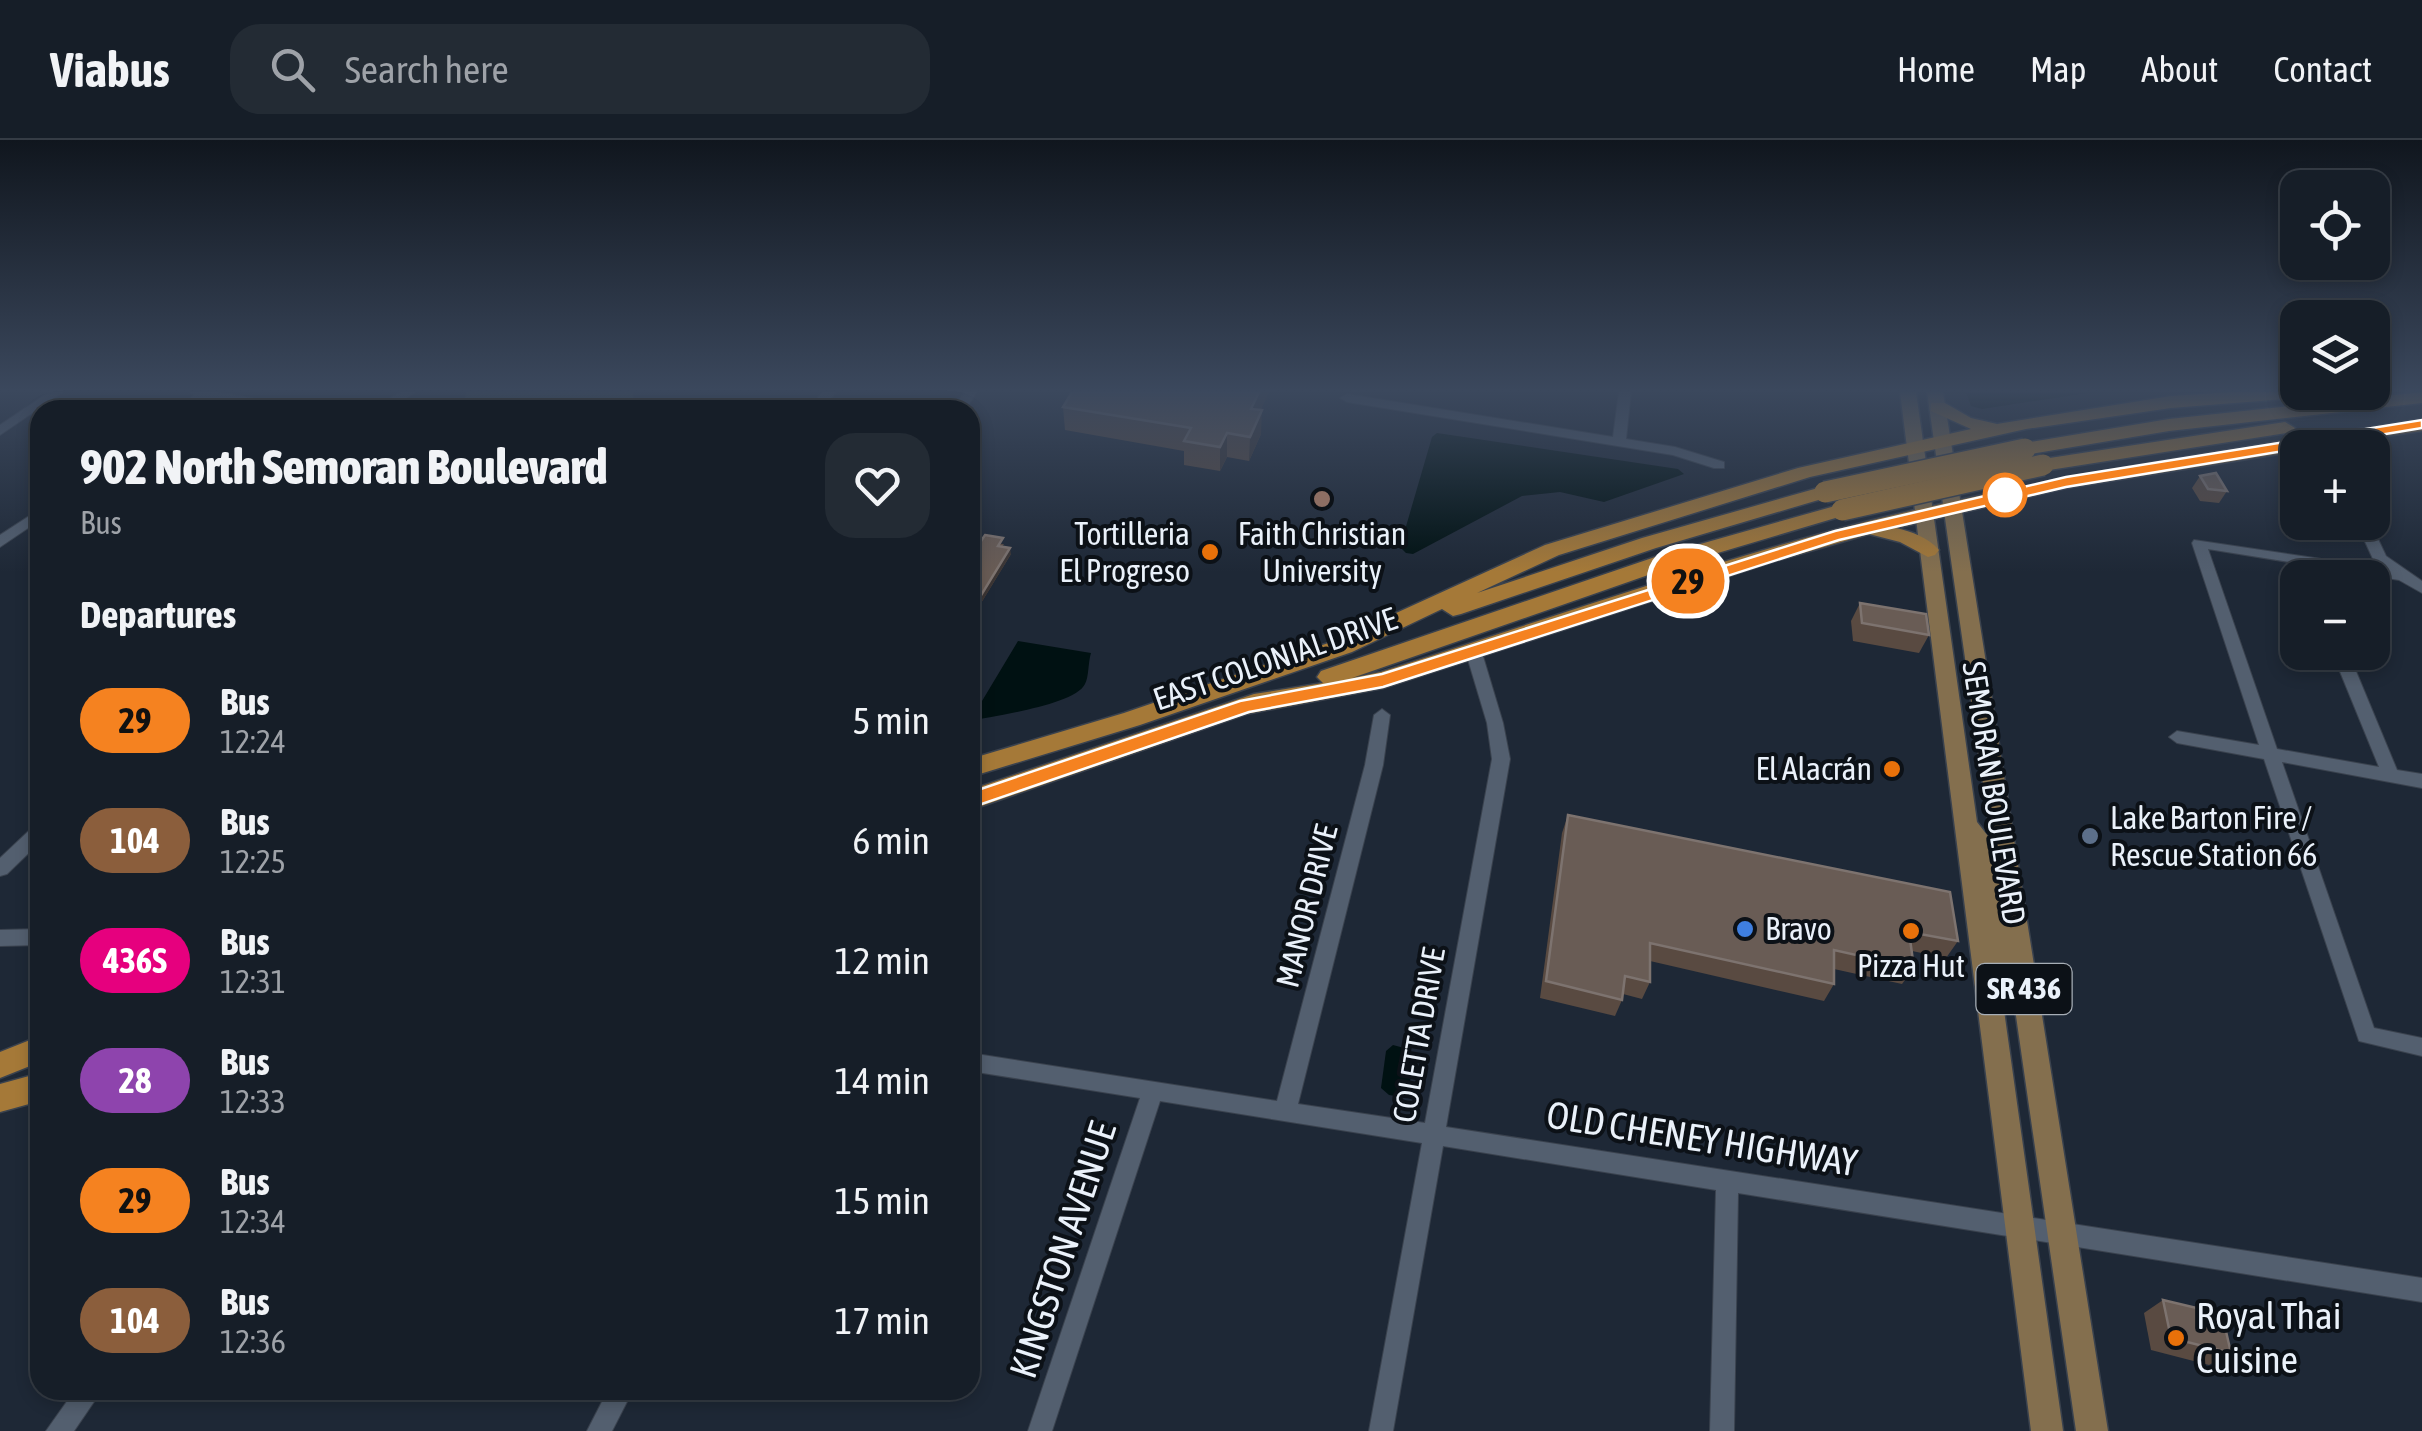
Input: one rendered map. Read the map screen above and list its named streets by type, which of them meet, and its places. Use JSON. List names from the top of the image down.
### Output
{
  "streets": {
    "highway": ["EAST COLONIAL DRIVE"],
    "main road": ["SEMORAN BOULEVARD", "SR 436"],
    "street": [
      "MANOR DRIVE",
      "COLETTA DRIVE",
      "OLD CHENEY HIGHWAY",
      "KINGSTON AVENUE"
    ]
  },
  "crossings": [
    ["SEMORAN BOULEVARD", "OLD CHENEY HIGHWAY"],
    ["MANOR DRIVE", "OLD CHENEY HIGHWAY"],
    ["COLETTA DRIVE", "OLD CHENEY HIGHWAY"],
    ["OLD CHENEY HIGHWAY", "KINGSTON AVENUE"]
  ],
  "places": [
    "Faith Christian University",
    "Tortilleria El Progreso",
    "El Alacrán",
    "Lake Barton Fire / Rescue Station 66",
    "Bravo",
    "Pizza Hut",
    "Royal Thai Cuisine"
  ],
  "lines": ["bus line 29"],
  "page": {
    "header": "Viabus",
    "search": "Search here",
    "nav": [
      "Home",
      "Map",
      "About",
      "Contact"
    ],
    "on_map": "29",
    "map_buttons": ["+", "−"],
    "heading": [
      ["902 North Semoran Boulevard", "Bus"],
      "Departures"
    ],
    "list": [
      {
        "mark": "29",
        "name": "Bus",
        "note": "12:24",
        "value": "5 min"
      },
      {
        "mark": "104",
        "name": "Bus",
        "note": "12:25",
        "value": "6 min"
      },
      {
        "mark": "436S",
        "name": "Bus",
        "note": "12:31",
        "value": "12 min"
      },
      {
        "mark": "28",
        "name": "Bus",
        "note": "12:33",
        "value": "14 min"
      },
      {
        "mark": "29",
        "name": "Bus",
        "note": "12:34",
        "value": "15 min"
      },
      {
        "mark": "104",
        "name": "Bus",
        "note": "12:36",
        "value": "17 min"
      }
    ]
  }
}
